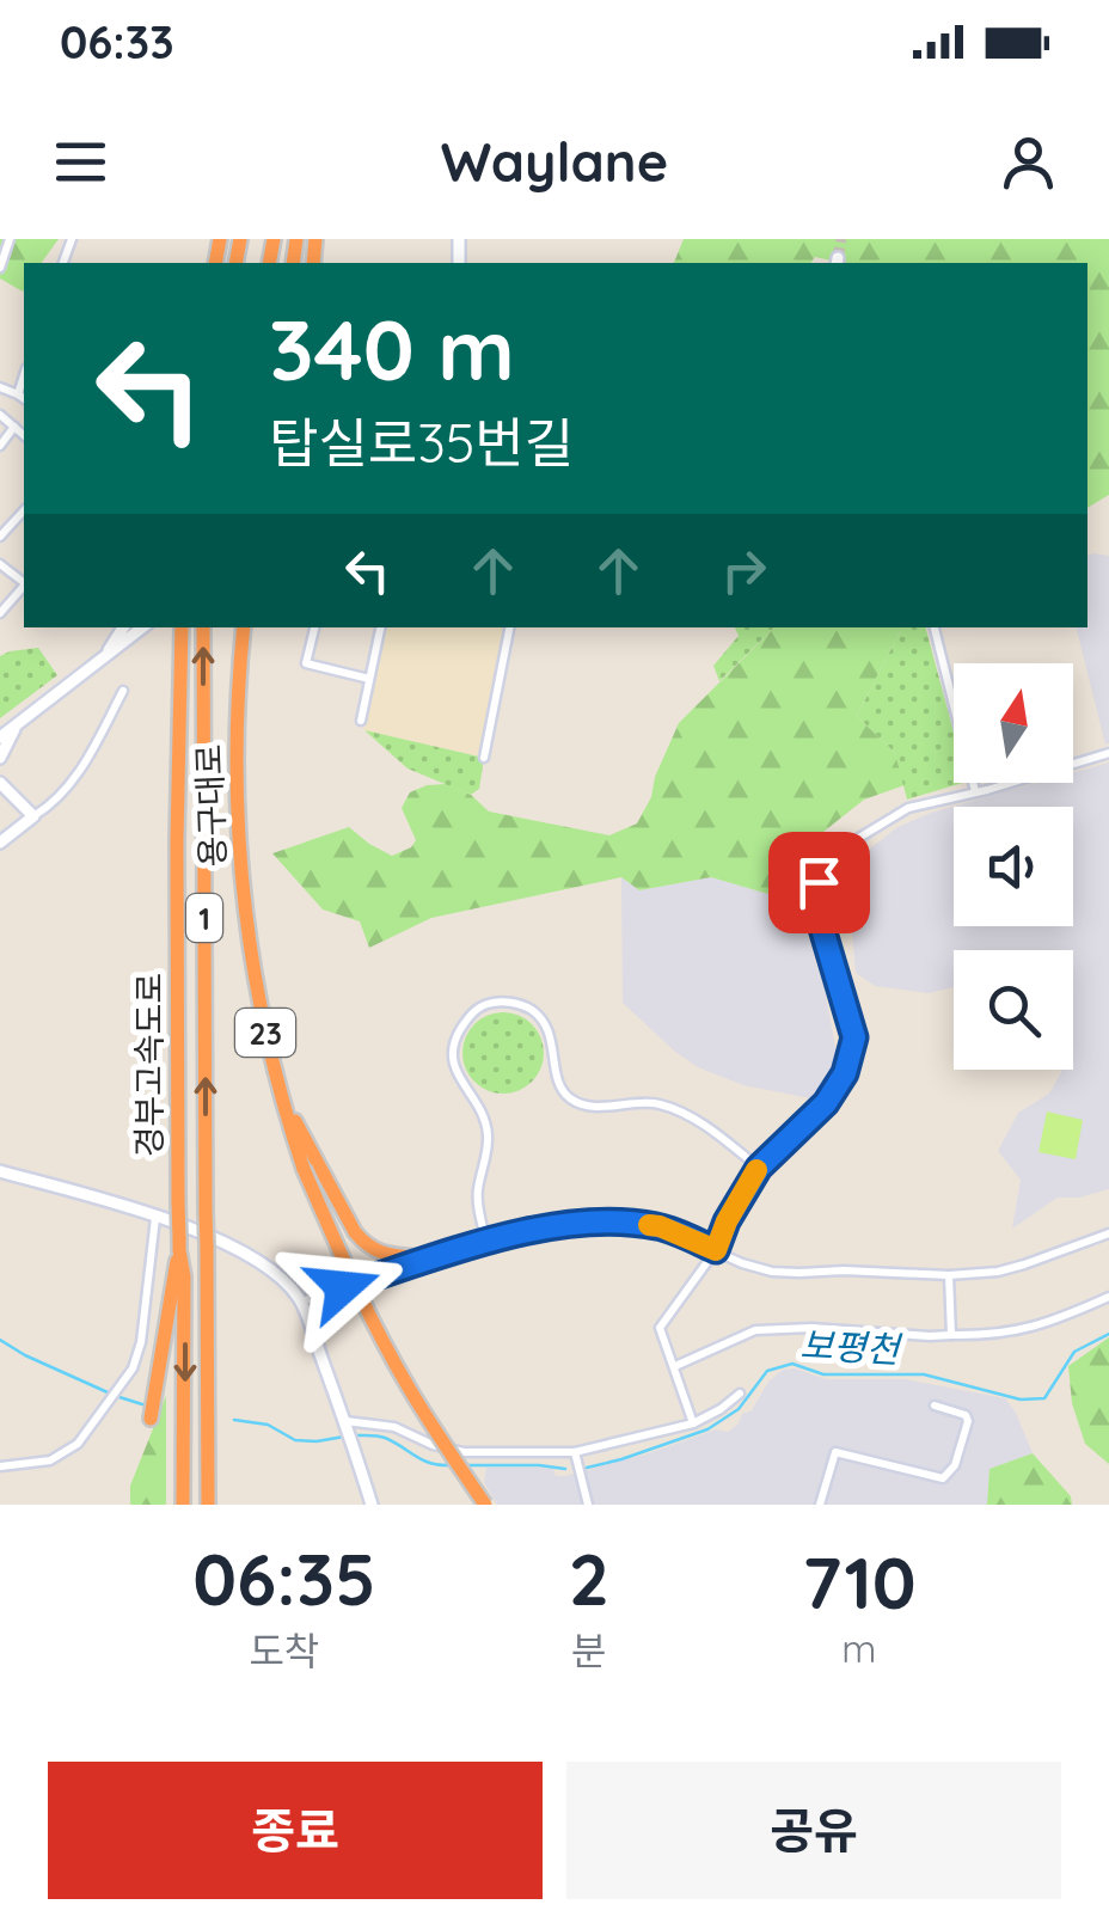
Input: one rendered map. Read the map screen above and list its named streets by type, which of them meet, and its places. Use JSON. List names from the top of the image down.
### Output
{
  "streets": {
    "highway": [
      "용구대로",
      "1",
      "23",
      "경부고속도로"
    ]
  },
  "water": ["보평천"],
  "north": "top",
  "page": {
    "status": "06:33",
    "header": "Waylane",
    "turn": ["340 m", "탑실로35번길"],
    "eta": [
      "06:35",
      "도착",
      "2",
      "분",
      "710",
      "m"
    ],
    "buttons": ["종료", "공유"]
  }
}
